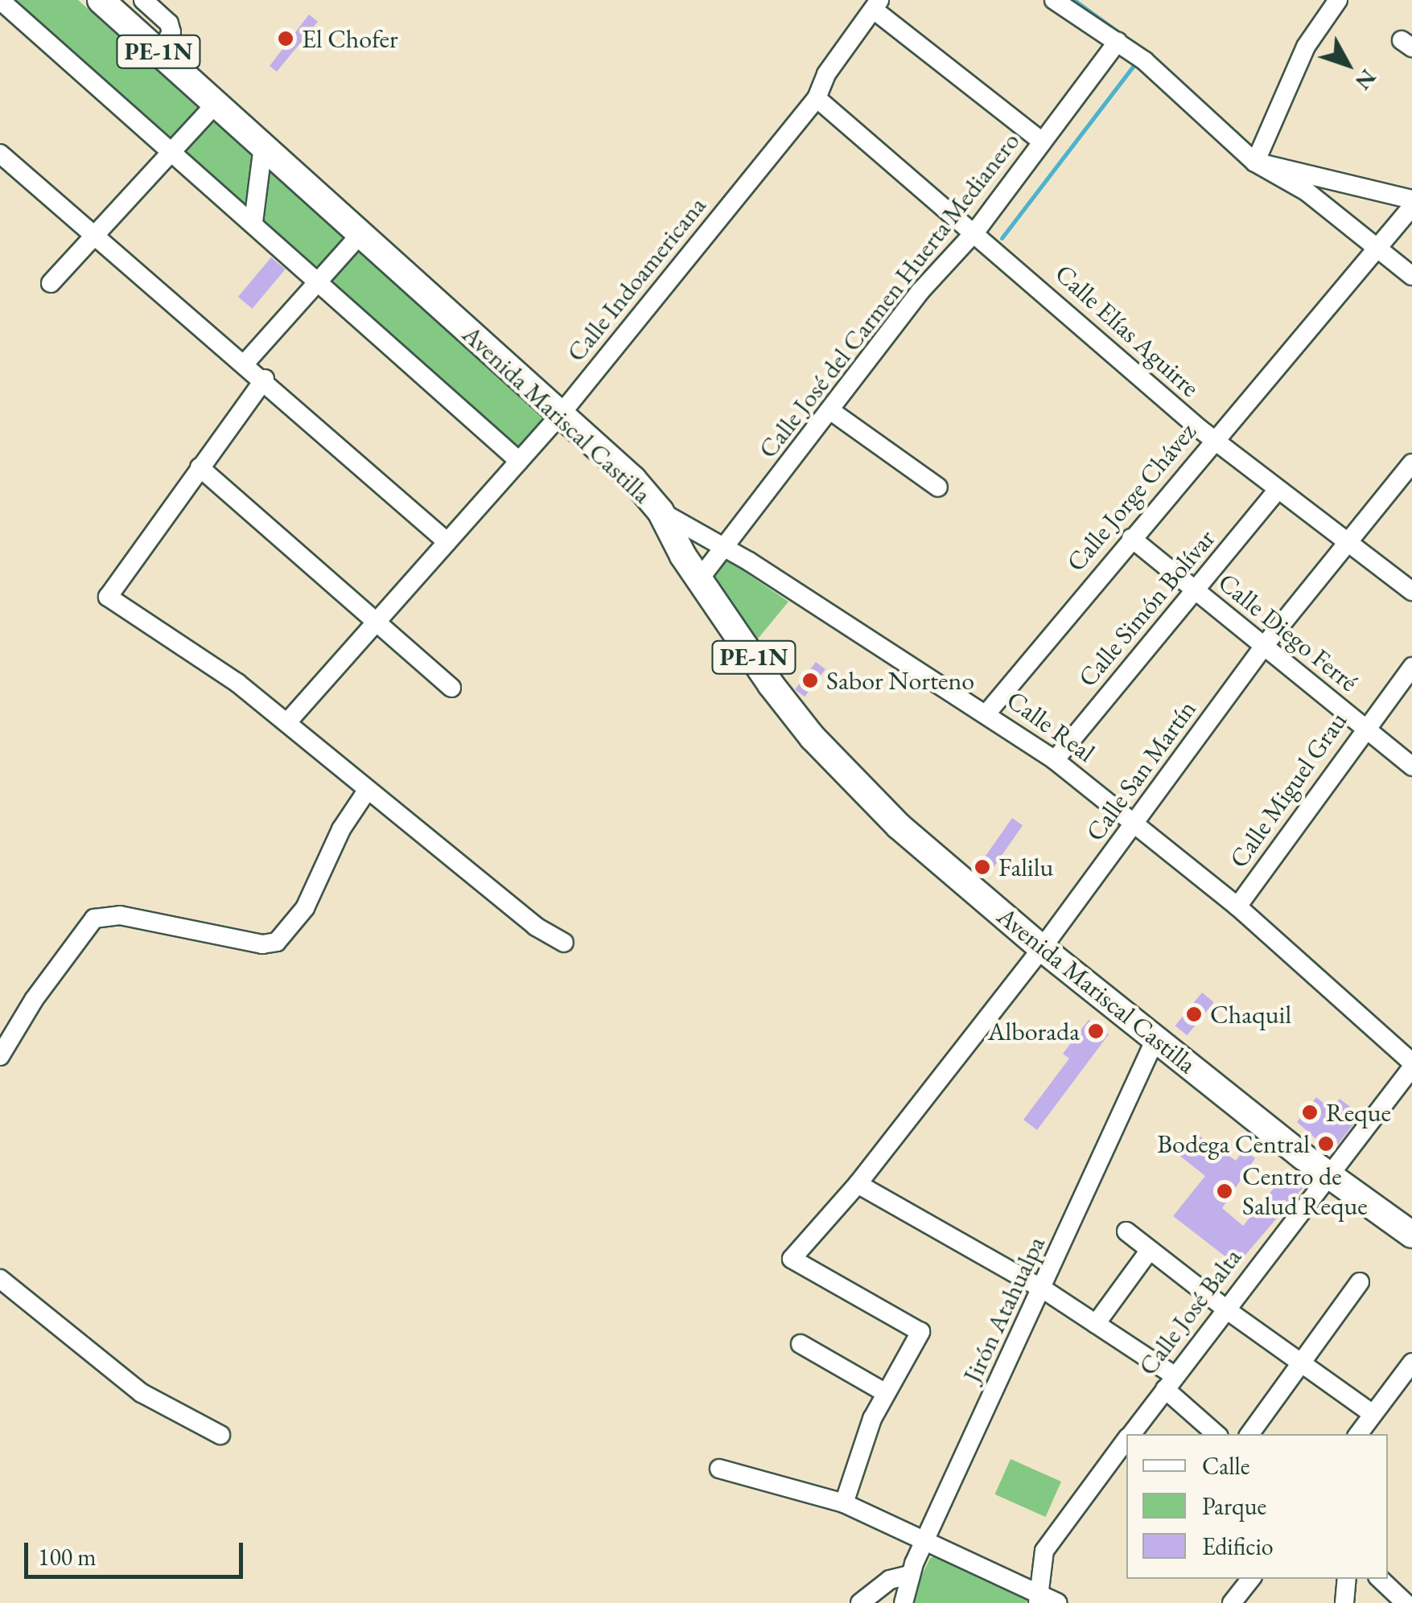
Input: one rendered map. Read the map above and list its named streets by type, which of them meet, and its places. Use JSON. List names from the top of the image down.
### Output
{
  "streets": {
    "highway": ["PE-1N", "Avenida Mariscal Castilla"],
    "street": [
      "Calle Indoamericana",
      "Calle José del Carmen Huerta Medianero",
      "Calle Elías Aguirre",
      "Calle Jorge Chávez",
      "Calle Simón Bolívar",
      "Calle Diego Ferré",
      "Calle Real",
      "Calle San Martín",
      "Calle Miguel Grau",
      "Jirón Atahualpa",
      "Calle José Balta"
    ]
  },
  "crossings": [
    ["Calle Indoamericana", "Calle Elías Aguirre"],
    ["Calle Indoamericana", "Avenida Mariscal Castilla"],
    ["Calle José del Carmen Huerta Medianero", "Calle Elías Aguirre"],
    ["Calle José del Carmen Huerta Medianero", "Avenida Mariscal Castilla"],
    ["Calle José del Carmen Huerta Medianero", "Calle Real"],
    ["Calle Elías Aguirre", "Calle Jorge Chávez"],
    ["Calle Elías Aguirre", "Calle Simón Bolívar"],
    ["Calle Elías Aguirre", "Calle San Martín"],
    ["Avenida Mariscal Castilla", "Calle Real"],
    ["Avenida Mariscal Castilla", "Calle San Martín"],
    ["Avenida Mariscal Castilla", "Jirón Atahualpa"],
    ["Avenida Mariscal Castilla", "Calle José Balta"],
    ["Calle Jorge Chávez", "Calle Diego Ferré"],
    ["Calle Jorge Chávez", "Calle Real"],
    ["Calle Simón Bolívar", "Calle Diego Ferré"],
    ["Calle Simón Bolívar", "Calle Real"],
    ["Calle Diego Ferré", "Calle San Martín"],
    ["Calle Diego Ferré", "Calle Miguel Grau"],
    ["Calle Real", "Calle San Martín"],
    ["Calle Real", "Calle Miguel Grau"],
    ["Calle Real", "Calle José Balta"]
  ],
  "places": [
    "El Chofer",
    "Sabor Norteno",
    "Falilu",
    "Chaquil",
    "Alborada",
    "Reque",
    "Bodega Central",
    "Centro de Salud Reque"
  ],
  "legend": ["Calle", "Parque", "Edificio"],
  "scale_bar": "100 m",
  "north": "bottom right"
}
